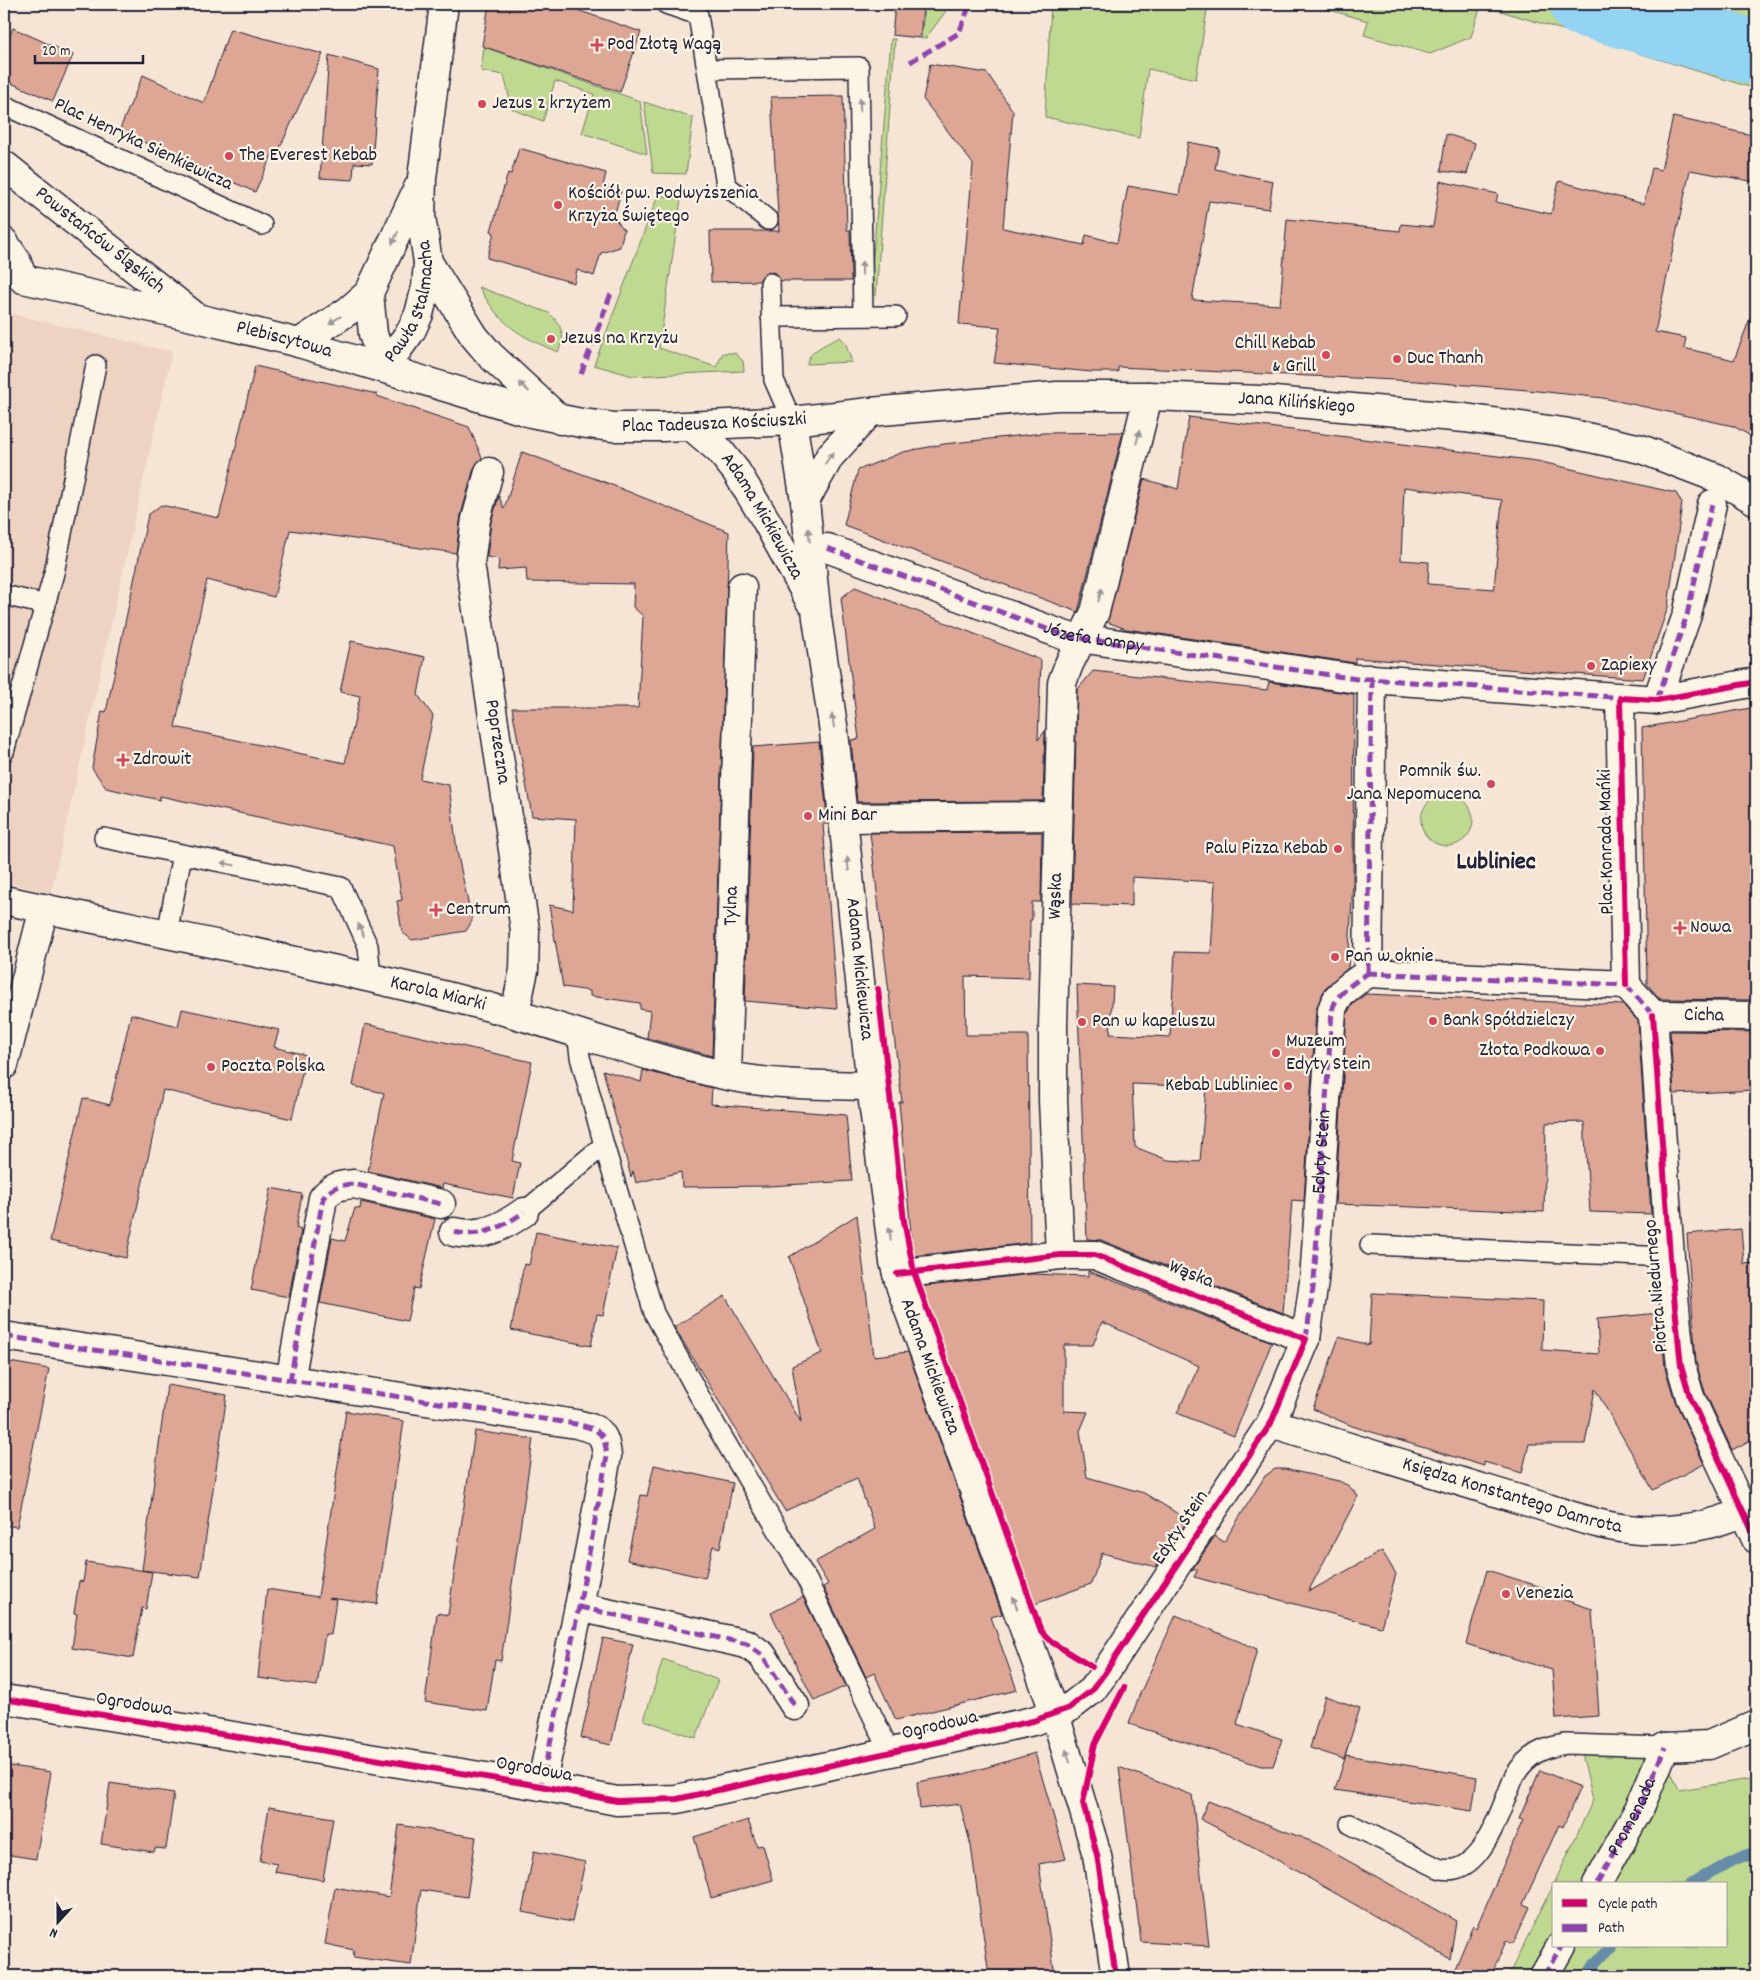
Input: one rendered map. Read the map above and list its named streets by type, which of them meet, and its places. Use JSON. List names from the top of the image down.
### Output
{
  "streets": {
    "street": [
      "Powstańców Śląskich",
      "Pawła Stalmacha",
      "Plebiscytowa",
      "Jana Kilińskiego",
      "Plac Tadeusza Kościuszki",
      "Adama Mickiewicza",
      "Józefa Lompy",
      "Poprzeczna",
      "Plac Konrada Mańki",
      "Wąska",
      "Tylna",
      "Karola Miarki",
      "Cicha",
      "Edyty Stein",
      "Piotra Niedurnego",
      "Księdza Konstantego Damrota",
      "Ogrodowa",
      "Promenada"
    ],
    "lane": ["Plac Henryka Sienkiewicza"]
  },
  "crossings": [
    ["Powstańców Śląskich", "Plebiscytowa"],
    ["Pawła Stalmacha", "Plebiscytowa"],
    ["Plebiscytowa", "Plac Tadeusza Kościuszki"],
    ["Jana Kilińskiego", "Plac Tadeusza Kościuszki"],
    ["Jana Kilińskiego", "Wąska"],
    ["Plac Tadeusza Kościuszki", "Adama Mickiewicza"],
    ["Adama Mickiewicza", "Karola Miarki"],
    ["Adama Mickiewicza", "Edyty Stein"],
    ["Adama Mickiewicza", "Ogrodowa"],
    ["Józefa Lompy", "Wąska"],
    ["Poprzeczna", "Karola Miarki"],
    ["Wąska", "Edyty Stein"],
    ["Tylna", "Karola Miarki"],
    ["Cicha", "Piotra Niedurnego"],
    ["Edyty Stein", "Księdza Konstantego Damrota"],
    ["Edyty Stein", "Ogrodowa"],
    ["Piotra Niedurnego", "Księdza Konstantego Damrota"]
  ],
  "one_way": ["Adama Mickiewicza"],
  "districts": ["Lubliniec"],
  "places": {
    "health": [
      "Pod Złotą Wagą",
      "Zdrowit",
      "Centrum",
      "Nowa"
    ],
    "other": [
      "Jezus z krzyżem",
      "The Everest Kebab",
      "Kościół pw. Podwyższenia Krzyża Świętego",
      "Jezus na Krzyżu",
      "Chill Kebab & Grill",
      "Duc Thanh",
      "Zapiexy",
      "Pomnik św. Jana Nepomucena",
      "Mini Bar",
      "Palu Pizza Kebab",
      "Pan w oknie",
      "Bank Spółdzielczy",
      "Pan w kapeluszu",
      "Złota Podkowa",
      "Muzeum Edyty Stein",
      "Poczta Polska",
      "Kebab Lubliniec",
      "Venezia"
    ]
  },
  "legend": ["Cycle path", "Path"],
  "scale_bar": "20 m",
  "north": "bottom"
}
